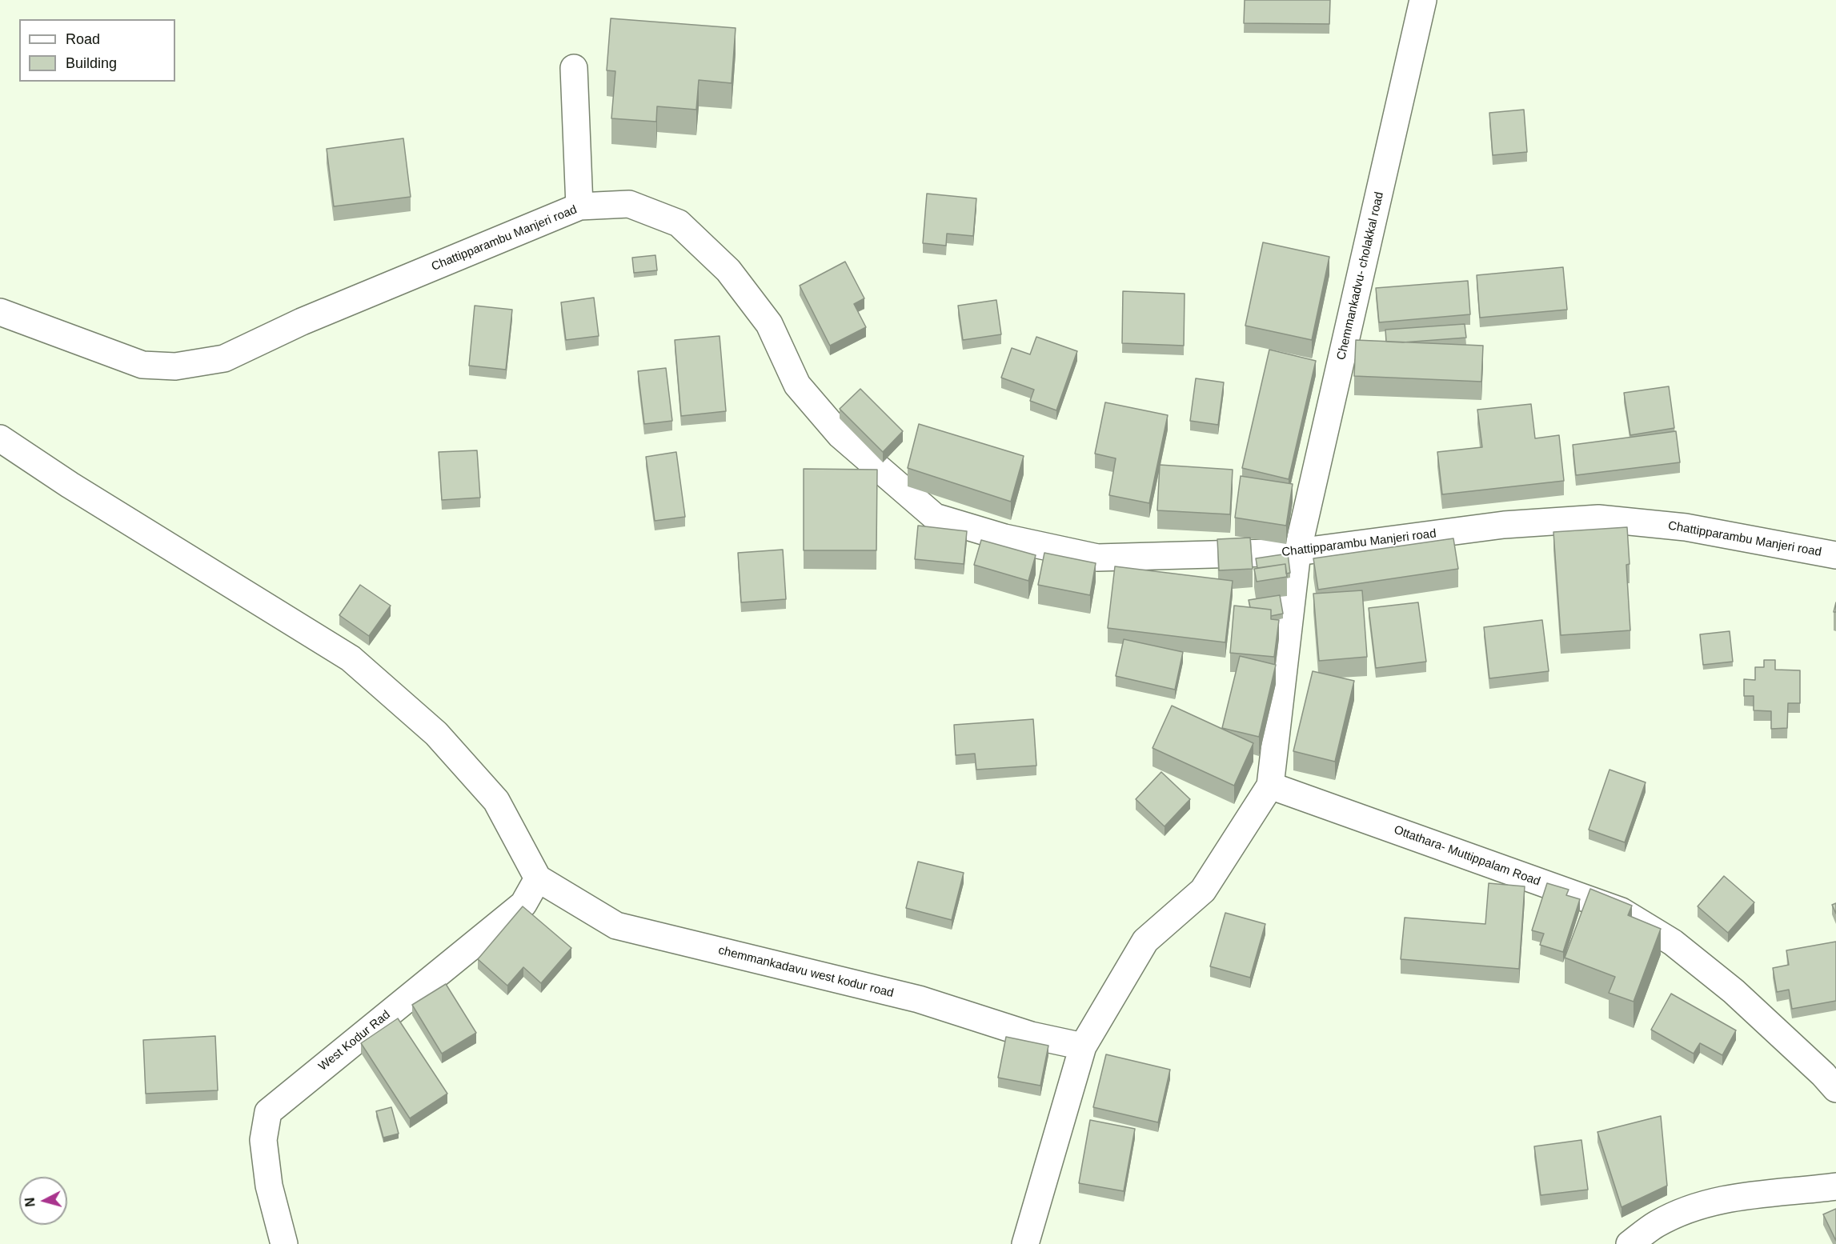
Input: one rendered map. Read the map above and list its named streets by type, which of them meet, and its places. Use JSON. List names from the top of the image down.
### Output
{
  "streets": {
    "street": [
      "Chattipparambu Manjeri road",
      "Chemmankadvu- cholakkal road",
      "Ottathara- Muttippalam Road",
      "chemmankadavu west kodur road",
      "West Kodur Rad"
    ]
  },
  "crossings": [
    ["Chattipparambu Manjeri road", "Chemmankadvu- cholakkal road"],
    ["chemmankadavu west kodur road", "West Kodur Rad"]
  ],
  "legend": ["Road", "Building"],
  "north": "left"
}
